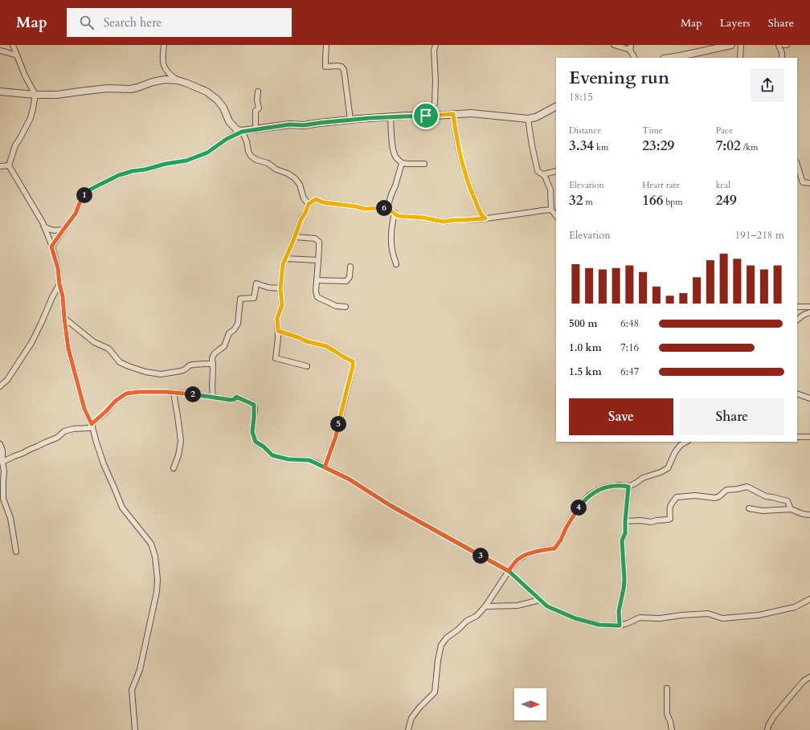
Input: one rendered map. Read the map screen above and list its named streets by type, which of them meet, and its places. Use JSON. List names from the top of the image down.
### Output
{
  "north": "right",
  "page": {
    "header": "Map",
    "search": "Search here",
    "nav": ["Map", "Layers", "Share"],
    "heading": ["Evening run", "18:15"],
    "stats": [
      ["Distance", "3.34 km"],
      ["Time", "23:29"],
      ["Pace", "7:02 /km"],
      ["Elevation", "32 m"],
      ["Heart rate", "166 bpm"],
      ["kcal", "249"]
    ],
    "pins": [
      "1",
      "6",
      "2",
      "5",
      "4",
      "3"
    ],
    "chart": ["Elevation", "191–218 m"],
    "list": [
      {
        "name": "500 m",
        "note": "6:48"
      },
      {
        "name": "1.0 km",
        "note": "7:16"
      },
      {
        "name": "1.5 km",
        "note": "6:47"
      }
    ],
    "buttons": ["Save", "Share"]
  }
}
